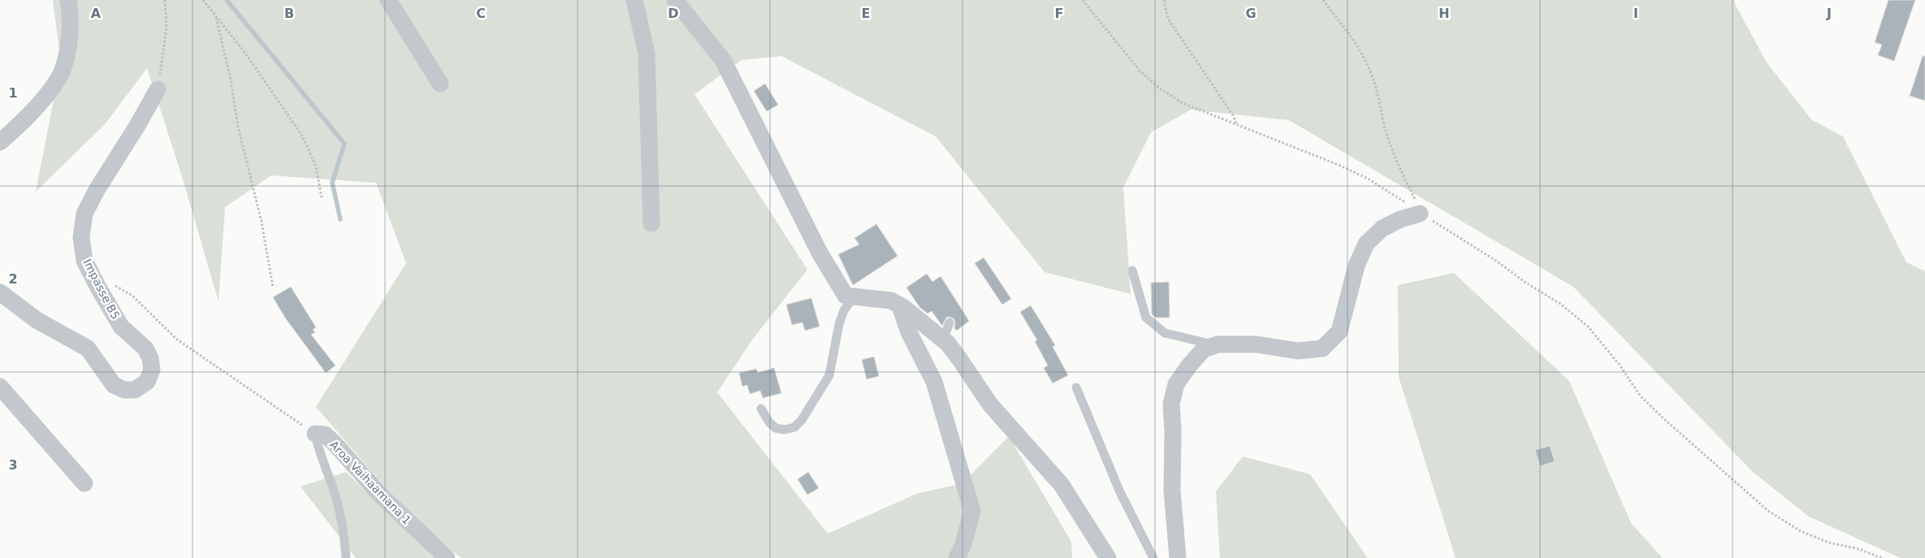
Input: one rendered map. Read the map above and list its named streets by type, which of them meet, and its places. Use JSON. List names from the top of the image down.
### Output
{
  "streets": {
    "street": ["Impasse B5", "Aroa Vaihaamana 1"]
  },
  "grid": {
    "columns": [
      "A",
      "B",
      "C",
      "D",
      "E",
      "F",
      "G",
      "H",
      "I",
      "J"
    ],
    "rows": ["1", "2", "3"]
  }
}
